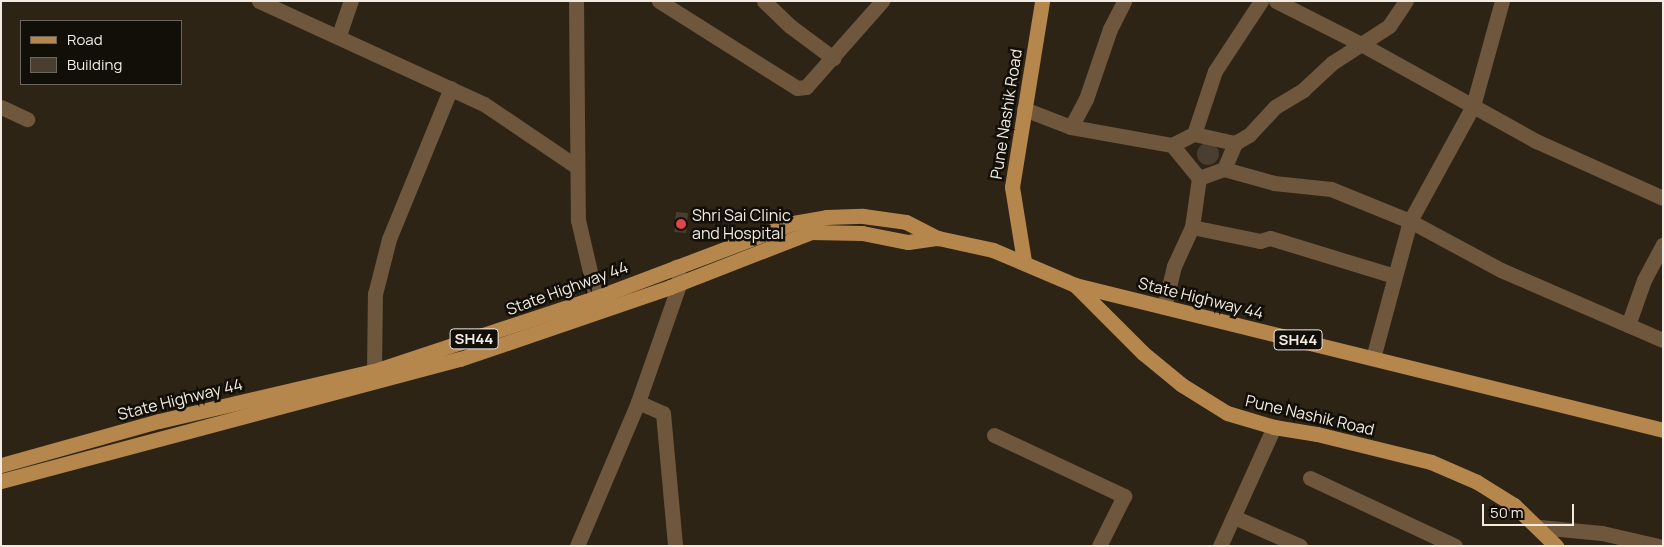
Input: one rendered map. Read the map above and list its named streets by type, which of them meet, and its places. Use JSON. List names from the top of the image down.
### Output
{
  "streets": {
    "main road": ["Pune Nashik Road", "State Highway 44", "SH44"]
  },
  "crossings": [
    ["Pune Nashik Road", "State Highway 44"]
  ],
  "places": ["Shri Sai Clinic and Hospital"],
  "legend": ["Road", "Building"],
  "scale_bar": "50 m"
}
